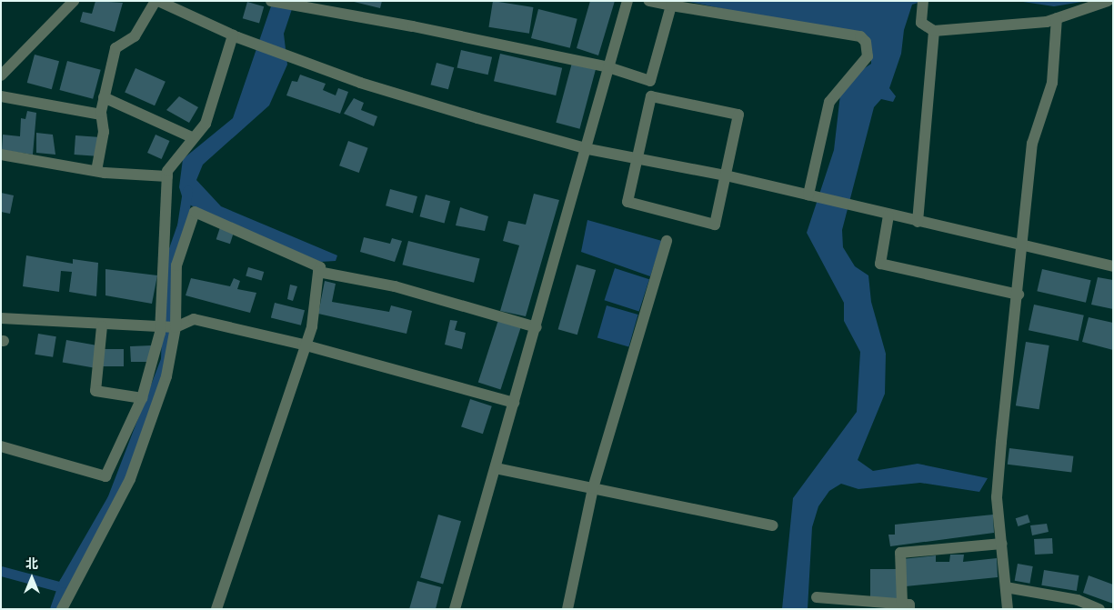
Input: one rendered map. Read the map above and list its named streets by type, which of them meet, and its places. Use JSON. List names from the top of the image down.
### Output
{
  "north": "top"
}
